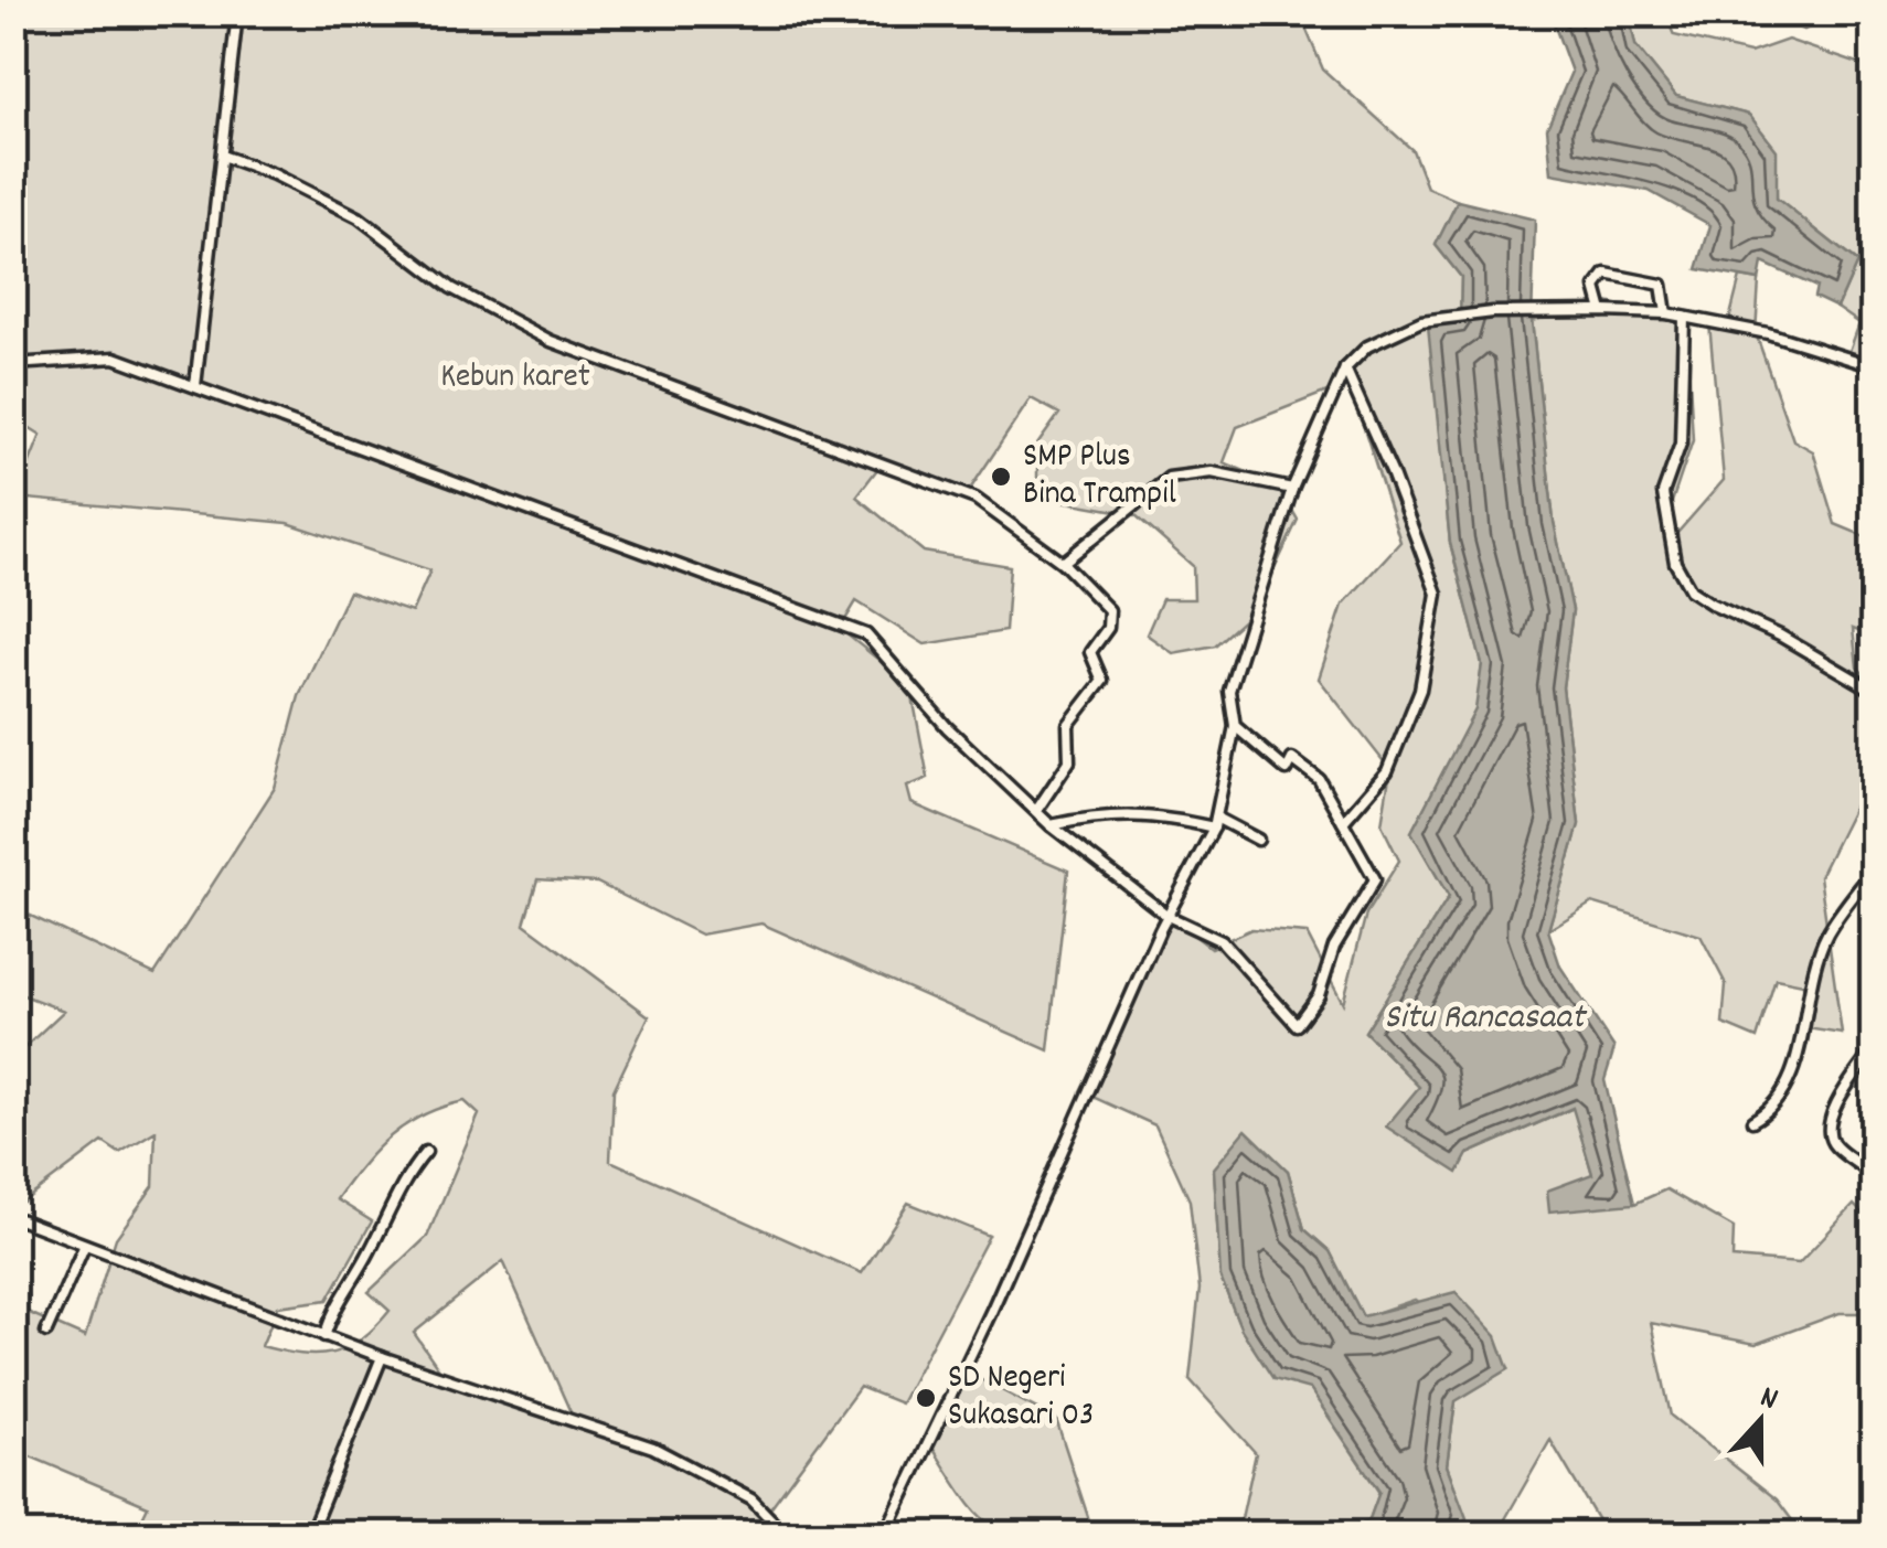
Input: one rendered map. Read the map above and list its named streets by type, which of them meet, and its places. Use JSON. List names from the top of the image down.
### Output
{
  "water": ["Situ Rancasaat"],
  "parks": ["Kebun karet"],
  "places": ["SMP Plus Bina Trampil", "SD Negeri Sukasari 03"],
  "north": "top"
}
